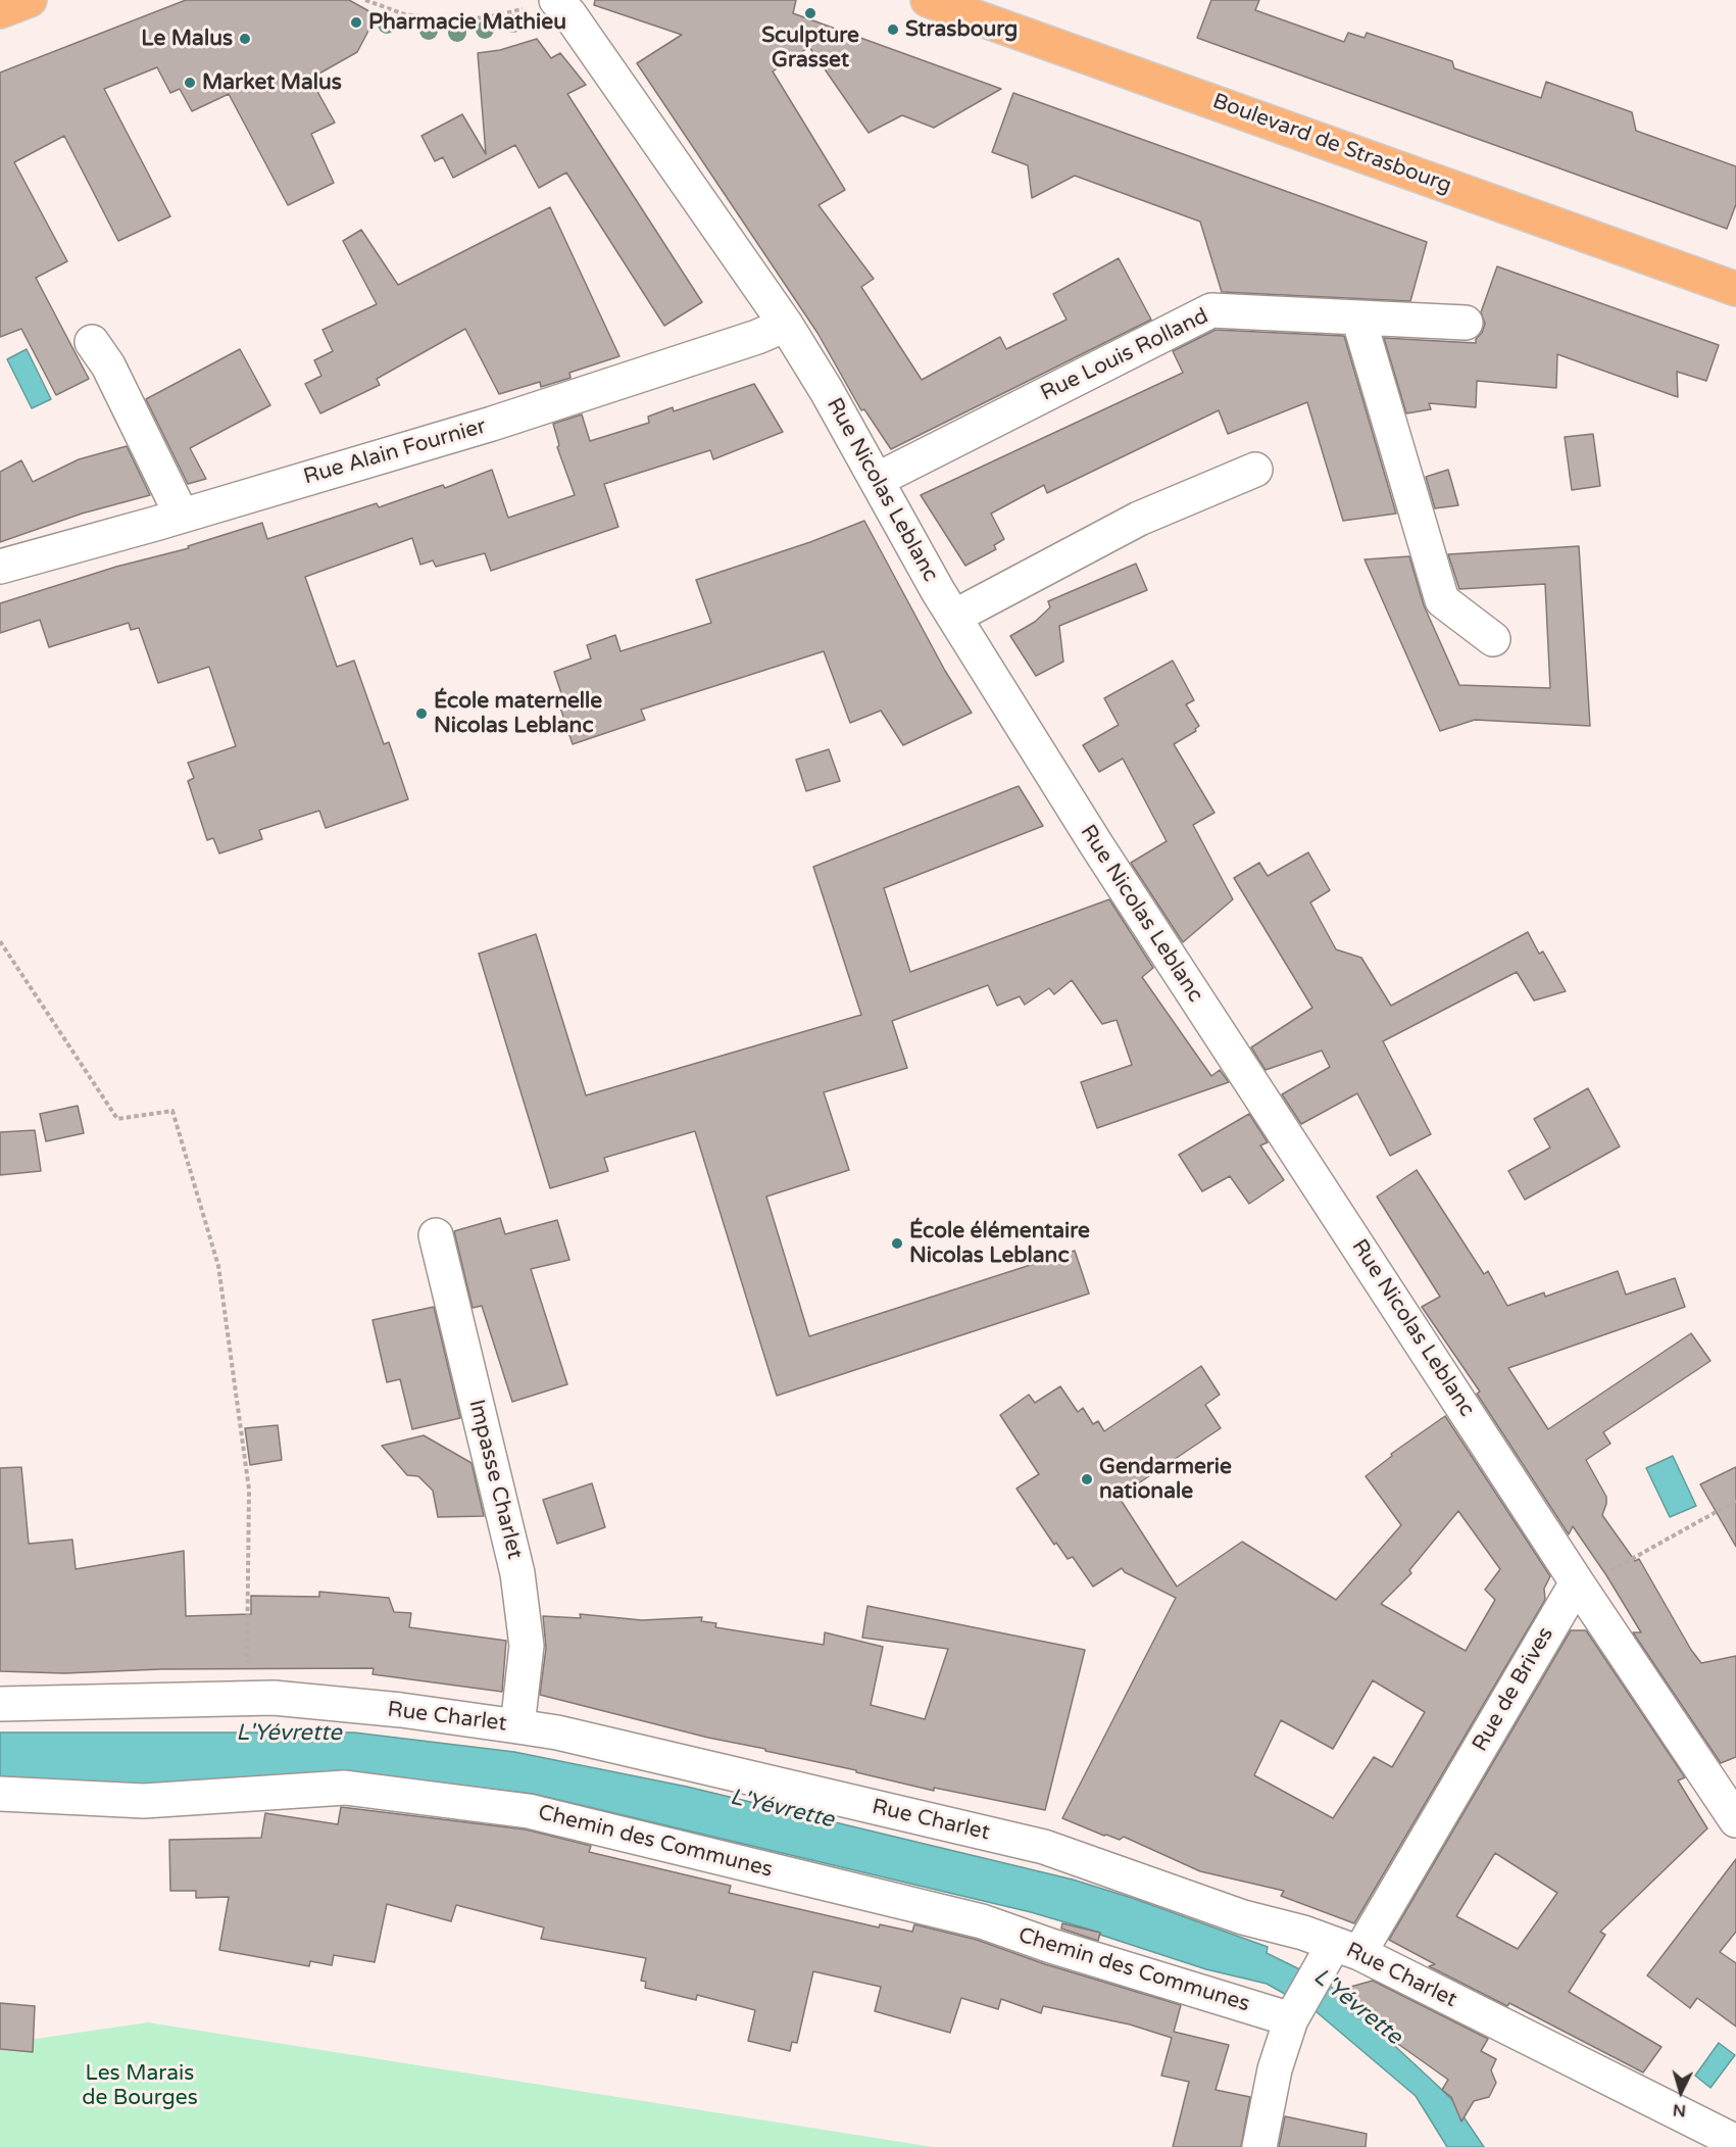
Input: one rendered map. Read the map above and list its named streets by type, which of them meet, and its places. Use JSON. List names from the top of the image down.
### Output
{
  "streets": {
    "main road": ["Boulevard de Strasbourg"],
    "street": [
      "Rue Louis Rolland",
      "Rue Alain Fournier",
      "Rue Nicolas Leblanc",
      "Impasse Charlet",
      "Rue de Brives",
      "Rue Charlet",
      "Chemin des Communes"
    ]
  },
  "crossings": [
    ["Rue Louis Rolland", "Rue Nicolas Leblanc"],
    ["Rue Alain Fournier", "Rue Nicolas Leblanc"],
    ["Rue Nicolas Leblanc", "Rue de Brives"],
    ["Impasse Charlet", "Rue Charlet"],
    ["Rue de Brives", "Rue Charlet"],
    ["Rue de Brives", "Chemin des Communes"]
  ],
  "water": ["L'Yévrette"],
  "parks": ["Les Marais de Bourges"],
  "places": [
    "Sculpture Grasset",
    "Pharmacie Mathieu",
    "Strasbourg",
    "Le Malus",
    "Market Malus",
    "École maternelle Nicolas Leblanc",
    "École élémentaire Nicolas Leblanc",
    "Gendarmerie nationale"
  ],
  "north": "bottom"
}
